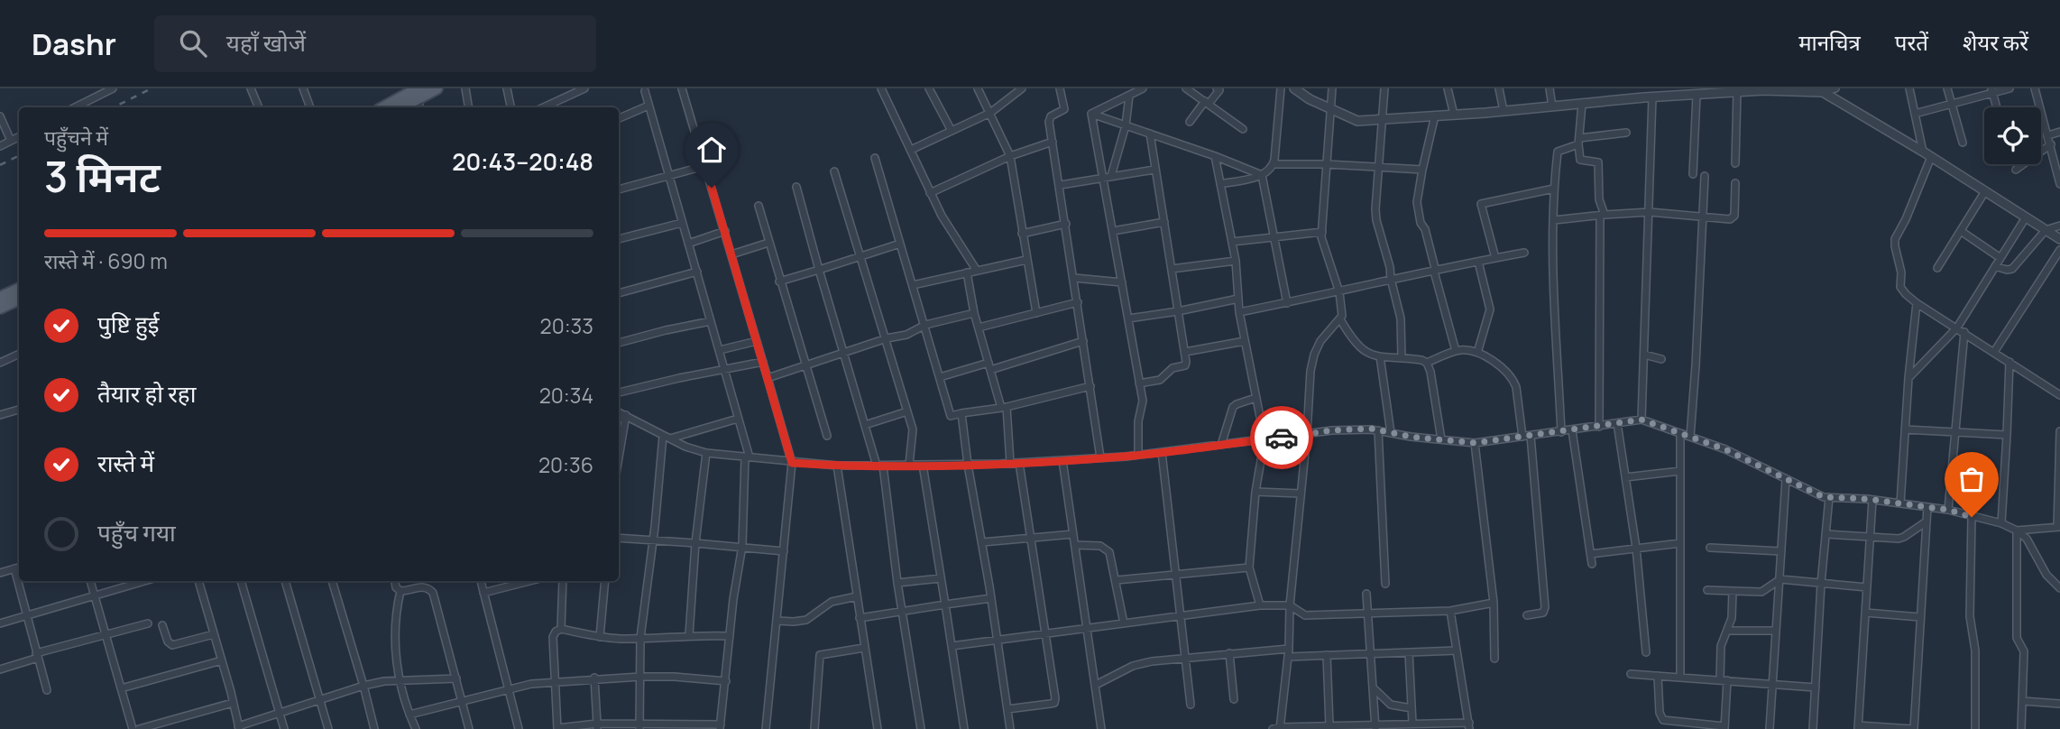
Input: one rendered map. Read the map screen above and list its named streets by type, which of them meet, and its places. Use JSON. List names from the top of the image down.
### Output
{
  "page": {
    "header": "Dashr",
    "search": "यहाँ खोजें",
    "nav": ["मानचित्र", "परतें", "शेयर करें"],
    "heading": ["3 मिनट", "पहुँचने में", "20:43–20:48"],
    "bar": "रास्ते में · 690 m",
    "list": [
      ["पुष्टि हुई", "20:33"],
      ["तैयार हो रहा", "20:34"],
      ["रास्ते में", "20:36"],
      "पहुँच गया"
    ]
  }
}
